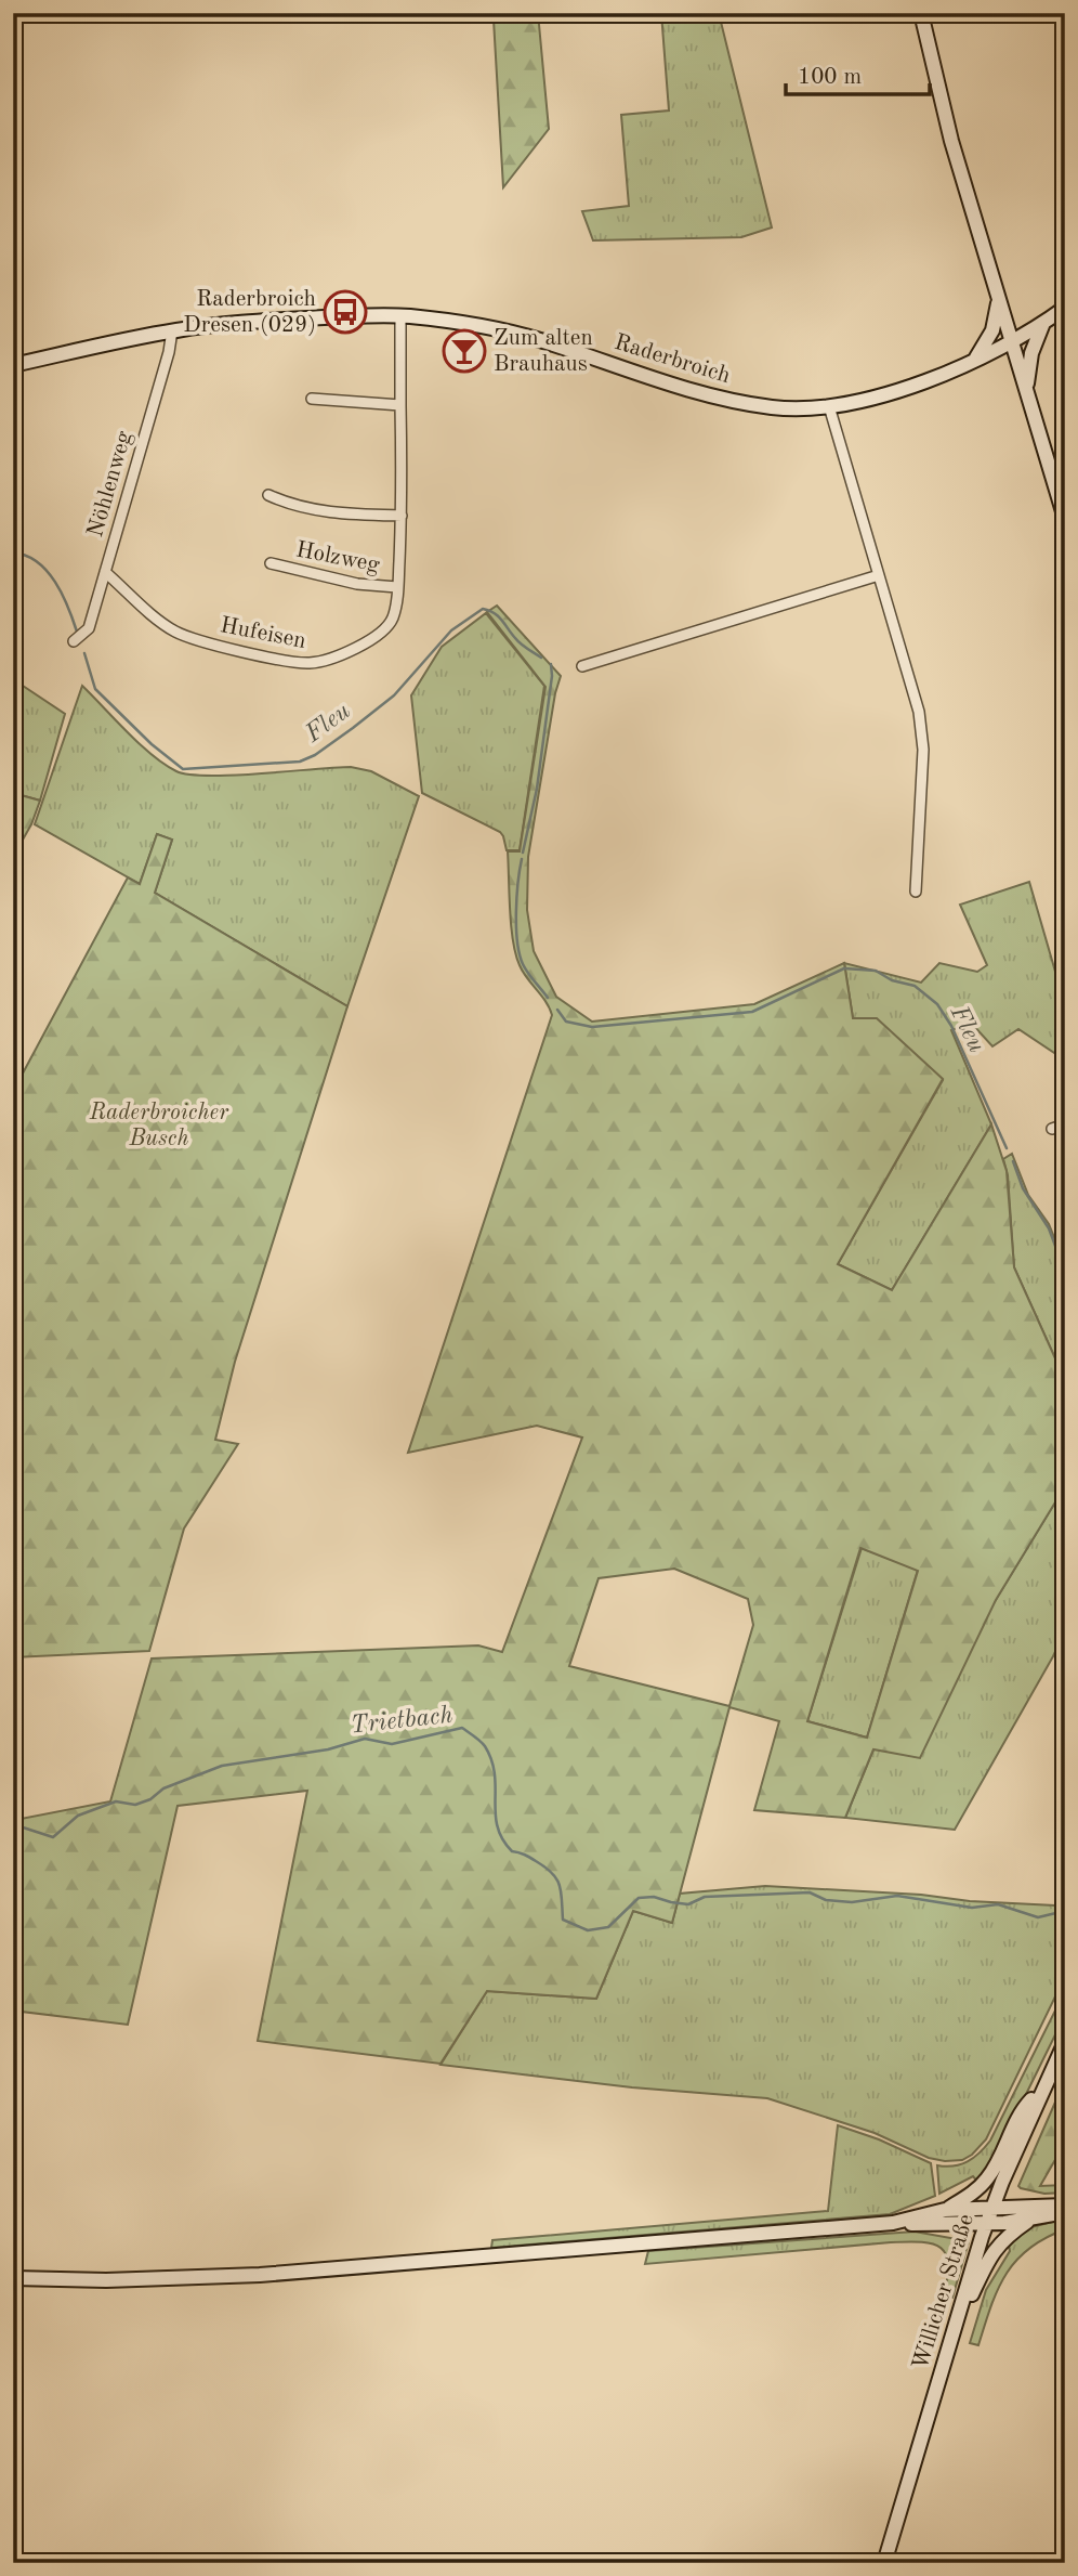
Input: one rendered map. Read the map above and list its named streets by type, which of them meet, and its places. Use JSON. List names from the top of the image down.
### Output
{
  "streets": {
    "main road": ["Raderbroich", "Willicher Straße"],
    "street": ["Nöhlenweg", "Holzweg", "Hufeisen"]
  },
  "crossings": [
    ["Raderbroich", "Nöhlenweg"],
    ["Raderbroich", "Hufeisen"],
    ["Nöhlenweg", "Hufeisen"],
    ["Holzweg", "Hufeisen"]
  ],
  "water": ["Fleu", "Trietbach"],
  "parks": ["Raderbroicher Busch"],
  "places": {
    "bus stop": ["Raderbroich Dresen (029)"],
    "bar": ["Zum alten Brauhaus"]
  },
  "scale_bar": "100 m"
}
